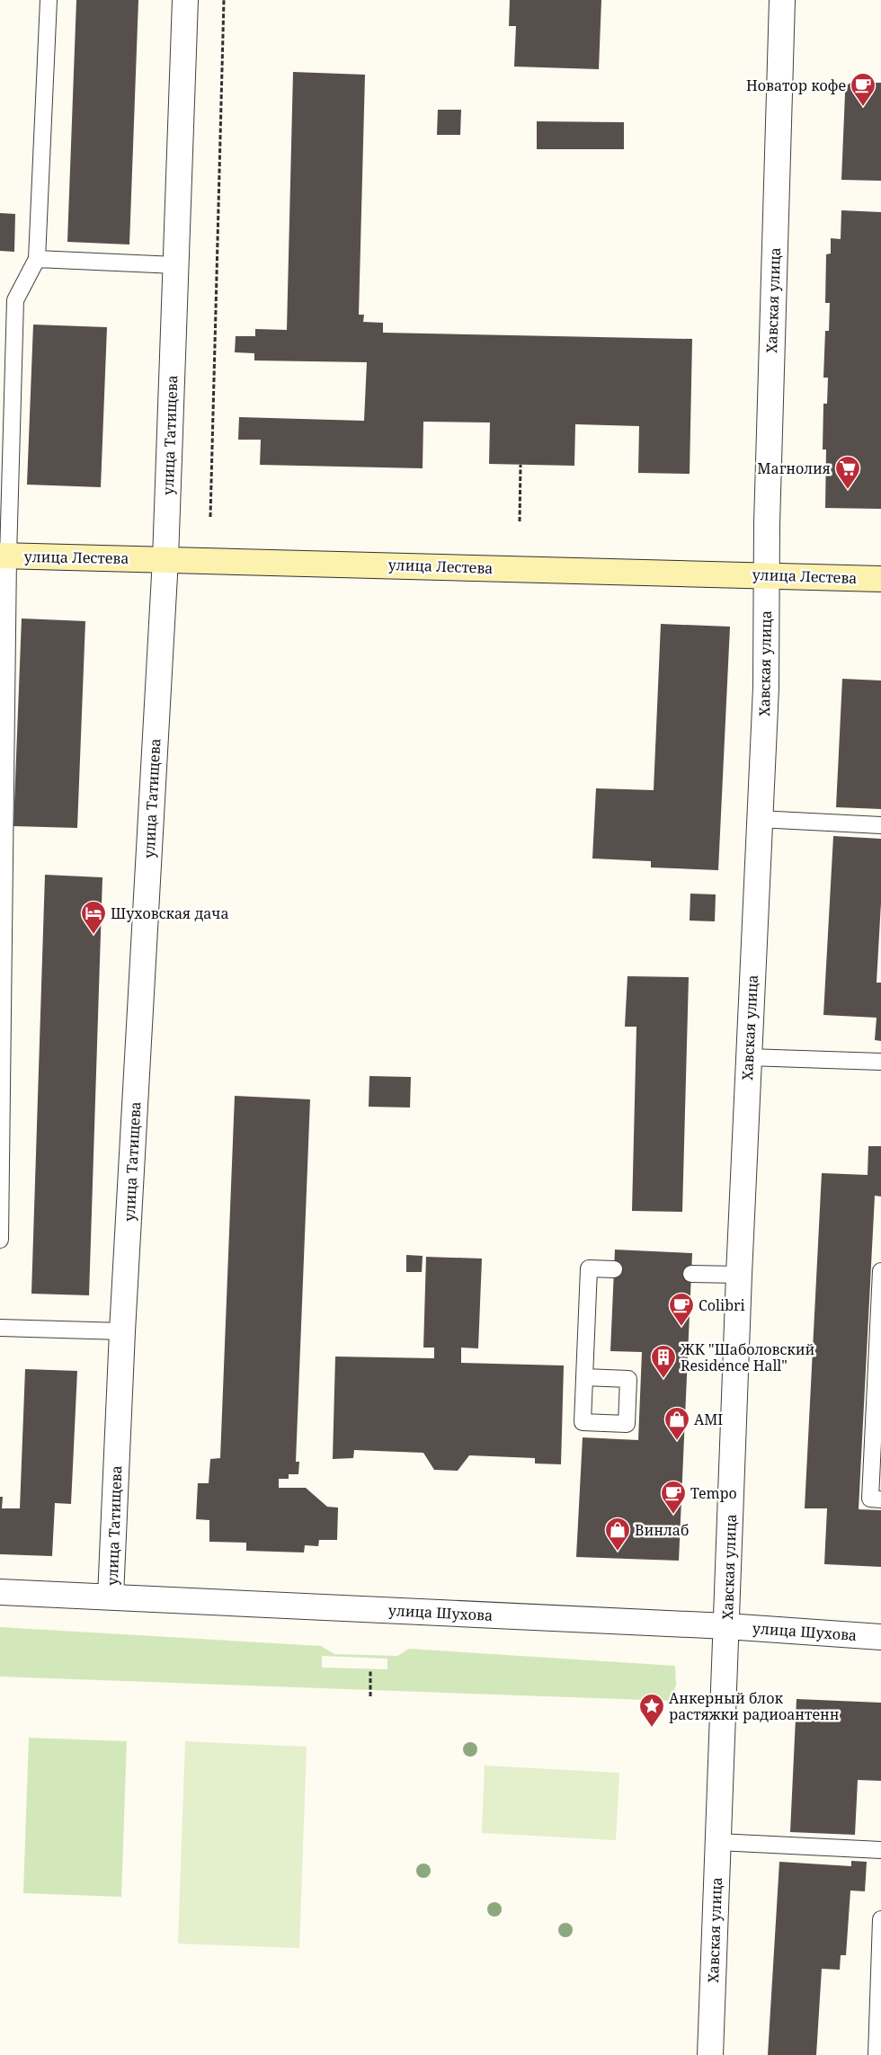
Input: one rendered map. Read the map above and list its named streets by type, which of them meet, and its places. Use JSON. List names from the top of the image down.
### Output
{
  "streets": {
    "street": [
      "Хавская улица",
      "улица Татищева",
      "улица Лестева",
      "улица Шухова"
    ]
  },
  "crossings": [
    ["Хавская улица", "улица Лестева"],
    ["Хавская улица", "улица Шухова"],
    ["улица Татищева", "улица Лестева"],
    ["улица Татищева", "улица Шухова"]
  ],
  "places": {
    "cafe": ["Новатор кофе", "Colibri", "Tempo"],
    "supermarket": ["Магнолия"],
    "hotel": ["Шуховская дача"],
    "building": ["ЖК \"Шаболовский Residence Hall\""],
    "shop": ["AMI", "Винлаб"],
    "place": ["Анкерный блок растяжки радиоантенн"]
  }
}
